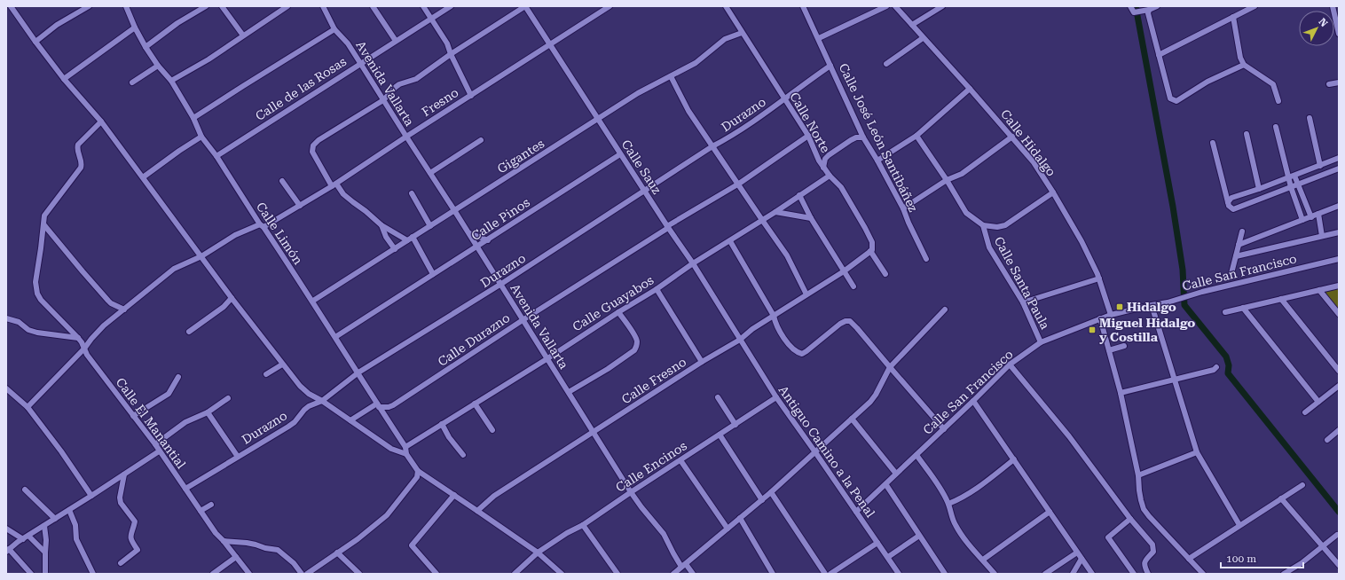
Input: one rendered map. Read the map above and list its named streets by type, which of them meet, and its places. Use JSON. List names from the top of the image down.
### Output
{
  "streets": {
    "street": [
      "Avenida Vallarta",
      "Calle de las Rosas",
      "Fresno",
      "Durazno",
      "Calle Norte",
      "Calle José León Santibáñez",
      "Calle Hidalgo",
      "Gigantes",
      "Calle Sauz",
      "Calle Pinos",
      "Calle Limón",
      "Calle San Francisco",
      "Calle Santa Paula",
      "Calle Guayabos",
      "Calle Durazno",
      "Calle Fresno",
      "Calle El Manantial",
      "Antiguo Camino a la Penal",
      "Calle Encinos"
    ]
  },
  "crossings": [
    ["Avenida Vallarta", "Calle de las Rosas"],
    ["Avenida Vallarta", "Fresno"],
    ["Avenida Vallarta", "Durazno"],
    ["Avenida Vallarta", "Gigantes"],
    ["Avenida Vallarta", "Calle Pinos"],
    ["Avenida Vallarta", "Calle Guayabos"],
    ["Avenida Vallarta", "Calle Durazno"],
    ["Avenida Vallarta", "Calle Fresno"],
    ["Avenida Vallarta", "Calle Encinos"],
    ["Calle de las Rosas", "Calle Limón"],
    ["Fresno", "Calle Sauz"],
    ["Fresno", "Calle Limón"],
    ["Fresno", "Calle El Manantial"],
    ["Durazno", "Calle Norte"],
    ["Durazno", "Calle José León Santibáñez"],
    ["Durazno", "Calle Sauz"],
    ["Durazno", "Calle Limón"],
    ["Durazno", "Calle El Manantial"],
    ["Calle Norte", "Gigantes"],
    ["Calle Norte", "Calle Guayabos"],
    ["Calle Norte", "Calle Durazno"],
    ["Calle Norte", "Calle Fresno"],
    ["Calle Hidalgo", "Calle San Francisco"],
    ["Gigantes", "Calle Sauz"],
    ["Gigantes", "Calle Limón"],
    ["Calle Sauz", "Calle Pinos"],
    ["Calle Sauz", "Calle Guayabos"],
    ["Calle Sauz", "Calle Durazno"],
    ["Calle Sauz", "Calle Fresno"],
    ["Calle Sauz", "Antiguo Camino a la Penal"],
    ["Calle Pinos", "Calle Limón"],
    ["Calle Limón", "Calle Guayabos"],
    ["Calle Limón", "Calle Durazno"],
    ["Calle San Francisco", "Calle Santa Paula"],
    ["Calle San Francisco", "Antiguo Camino a la Penal"],
    ["Calle Fresno", "Antiguo Camino a la Penal"],
    ["Antiguo Camino a la Penal", "Calle Encinos"]
  ],
  "places": {
    "transit": ["Hidalgo", "Miguel Hidalgo y Costilla"]
  },
  "scale_bar": "100 m",
  "north": "top right"
}
